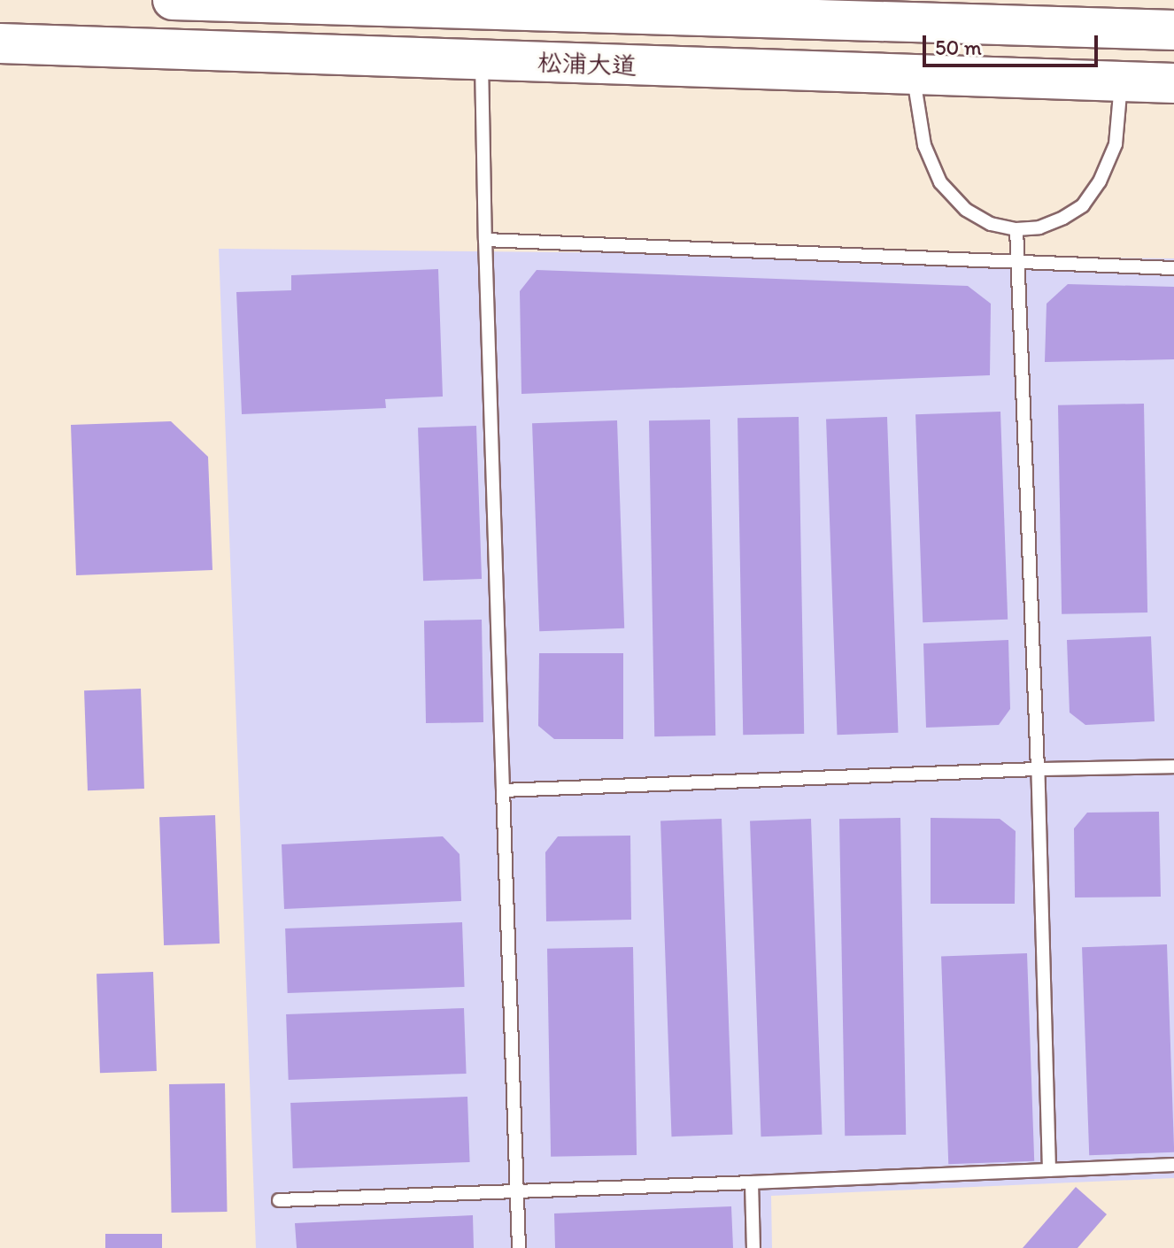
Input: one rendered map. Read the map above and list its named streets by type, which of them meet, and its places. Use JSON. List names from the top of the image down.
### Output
{
  "streets": {
    "highway": ["松浦大道"]
  },
  "scale_bar": "50 m"
}
